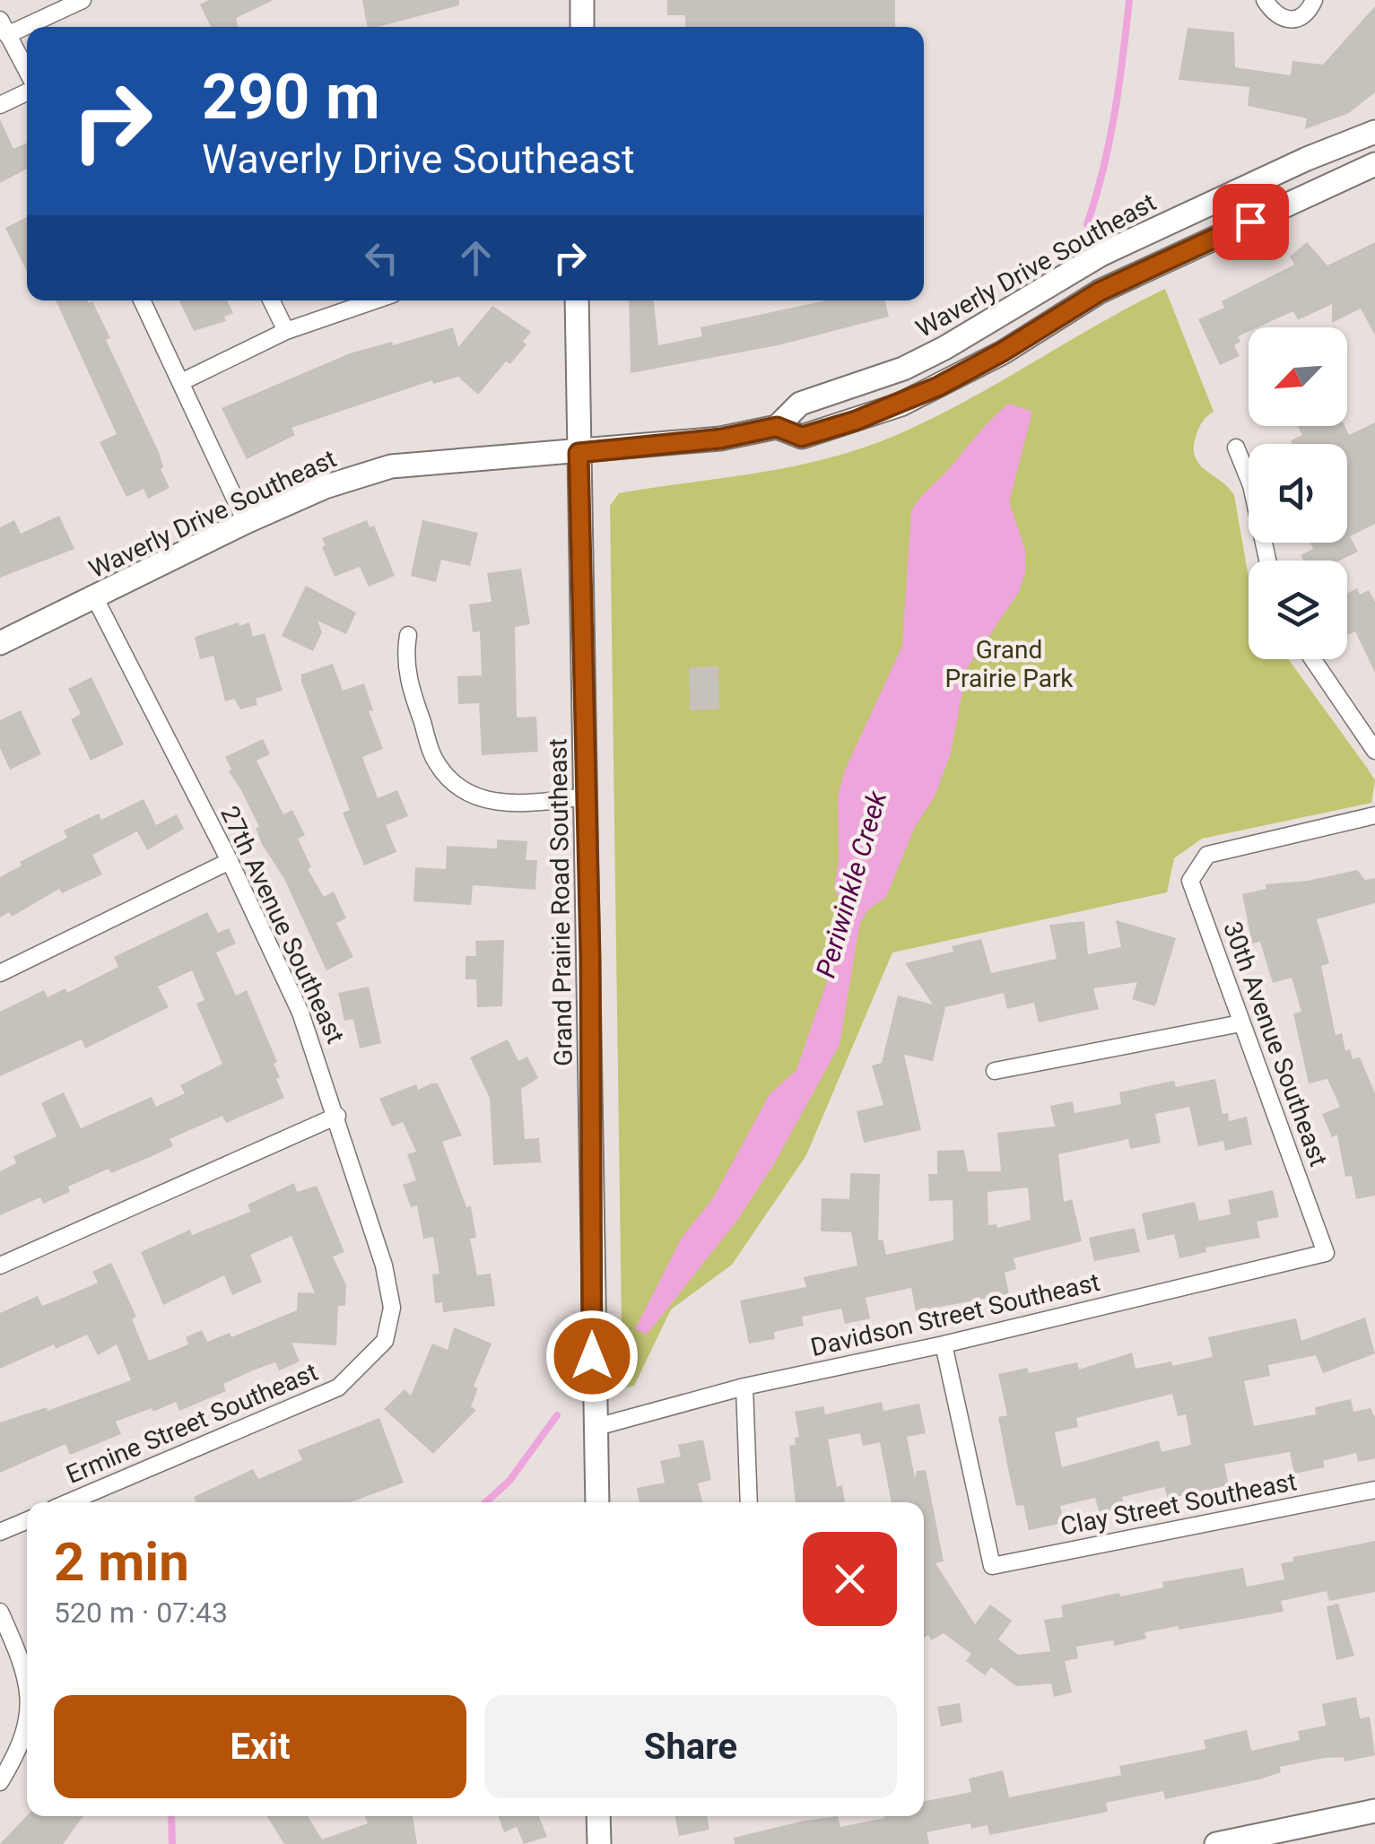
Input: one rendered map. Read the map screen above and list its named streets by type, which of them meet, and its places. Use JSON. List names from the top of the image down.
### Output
{
  "streets": {
    "main road": ["Waverly Drive Southeast", "Grand Prairie Road Southeast"],
    "street": [
      "27th Avenue Southeast",
      "30th Avenue Southeast",
      "Davidson Street Southeast",
      "Ermine Street Southeast",
      "Clay Street Southeast"
    ]
  },
  "crossings": [
    ["Waverly Drive Southeast", "Grand Prairie Road Southeast"],
    ["Waverly Drive Southeast", "27th Avenue Southeast"],
    ["Grand Prairie Road Southeast", "Davidson Street Southeast"],
    ["27th Avenue Southeast", "Ermine Street Southeast"],
    ["30th Avenue Southeast", "Davidson Street Southeast"],
    ["Davidson Street Southeast", "Clay Street Southeast"]
  ],
  "water": ["Periwinkle Creek"],
  "parks": ["Grand Prairie Park"],
  "north": "bottom left",
  "page": {
    "turn": ["290 m", "Waverly Drive Southeast"],
    "heading": ["2 min", "520 m · 07:43"],
    "buttons": ["Exit", "Share"]
  }
}
